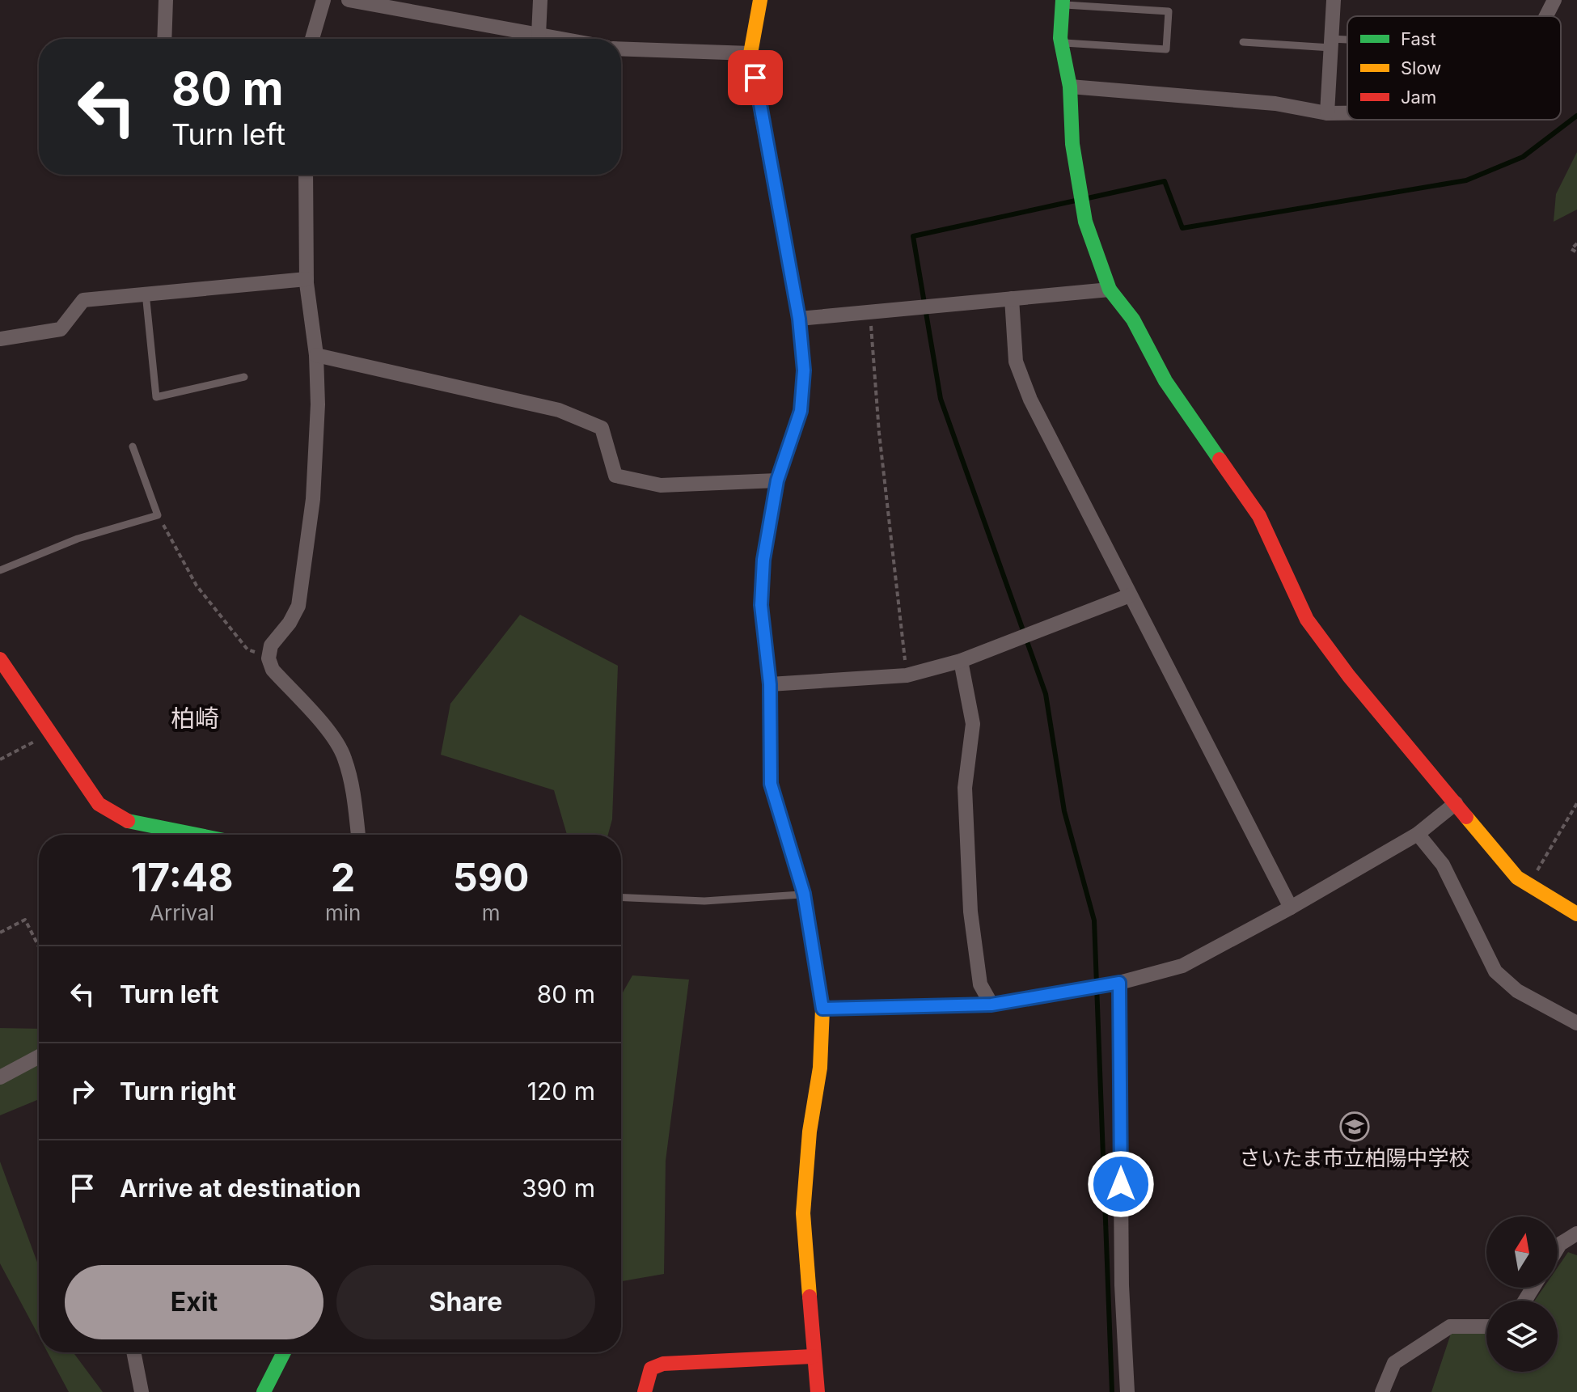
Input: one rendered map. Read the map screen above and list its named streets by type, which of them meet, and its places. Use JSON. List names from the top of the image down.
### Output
{
  "districts": ["柏崎"],
  "places": {
    "school or university": ["さいたま市立柏陽中学校"]
  },
  "legend": ["Fast", "Slow", "Jam"],
  "north": "top",
  "page": {
    "turn": ["80 m", "Turn left"],
    "eta": [
      "17:48",
      "Arrival",
      "2",
      "min",
      "590",
      "m"
    ],
    "list": [
      {
        "name": "Turn left",
        "value": "80 m"
      },
      {
        "name": "Turn right",
        "value": "120 m"
      },
      {
        "name": "Arrive at destination",
        "value": "390 m"
      }
    ],
    "buttons": ["Exit", "Share"]
  }
}
